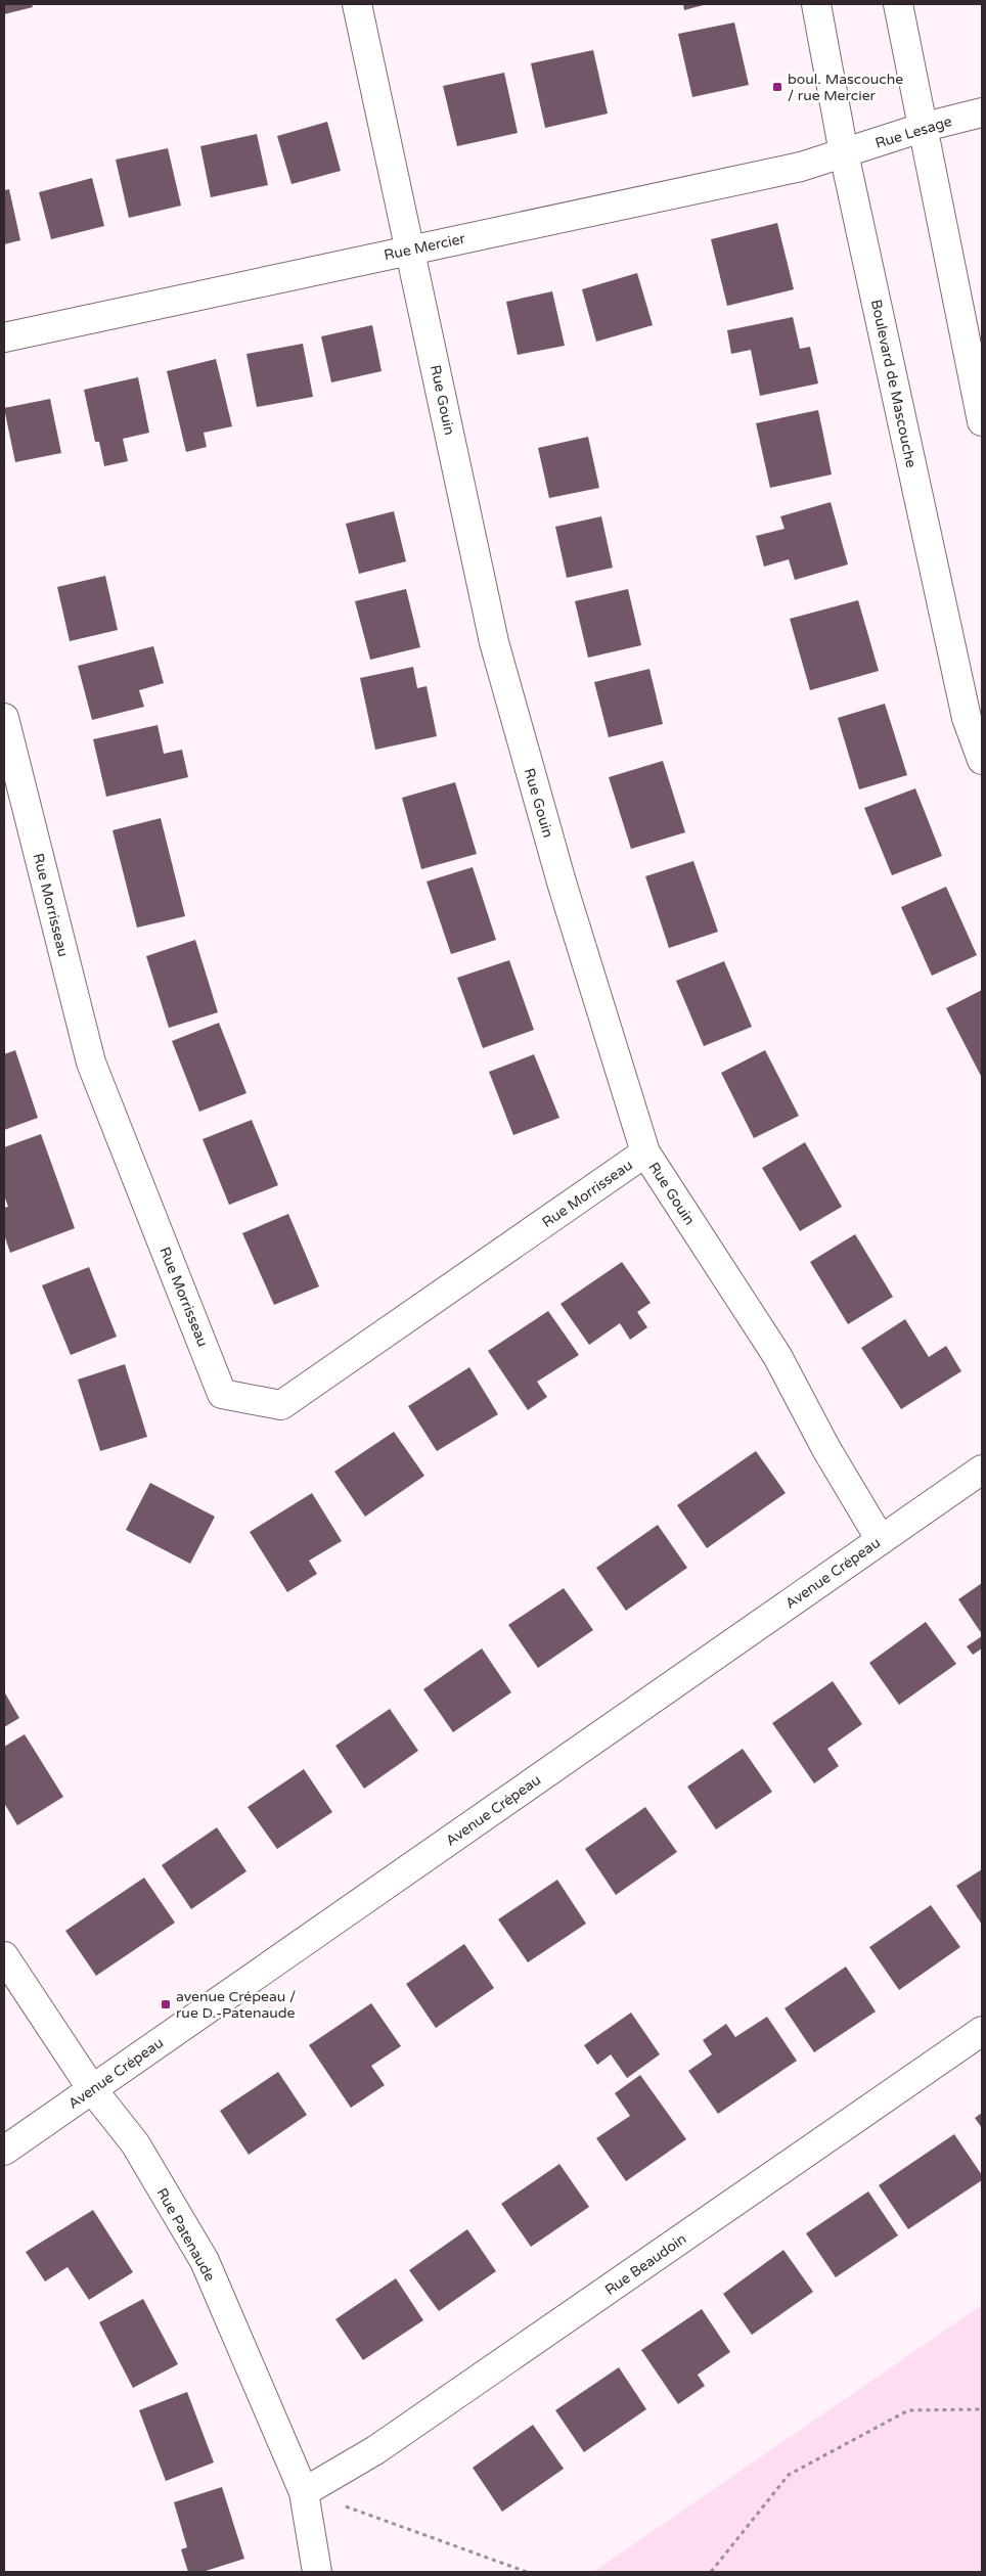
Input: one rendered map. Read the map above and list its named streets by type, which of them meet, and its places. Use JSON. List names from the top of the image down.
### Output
{
  "streets": {
    "street": [
      "Rue Lesage",
      "Rue Mercier",
      "Boulevard de Mascouche",
      "Rue Gouin",
      "Rue Morrisseau",
      "Avenue Crépeau",
      "Rue Patenaude",
      "Rue Beaudoin"
    ]
  },
  "crossings": [
    ["Rue Lesage", "Rue Mercier"],
    ["Rue Lesage", "Boulevard de Mascouche"],
    ["Rue Mercier", "Boulevard de Mascouche"],
    ["Rue Mercier", "Rue Gouin"],
    ["Rue Gouin", "Rue Morrisseau"],
    ["Rue Gouin", "Avenue Crépeau"],
    ["Avenue Crépeau", "Rue Patenaude"],
    ["Rue Patenaude", "Rue Beaudoin"]
  ],
  "places": {
    "transit": ["boul. Mascouche / rue Mercier", "avenue Crépeau / rue D.-Patenaude"]
  }
}
